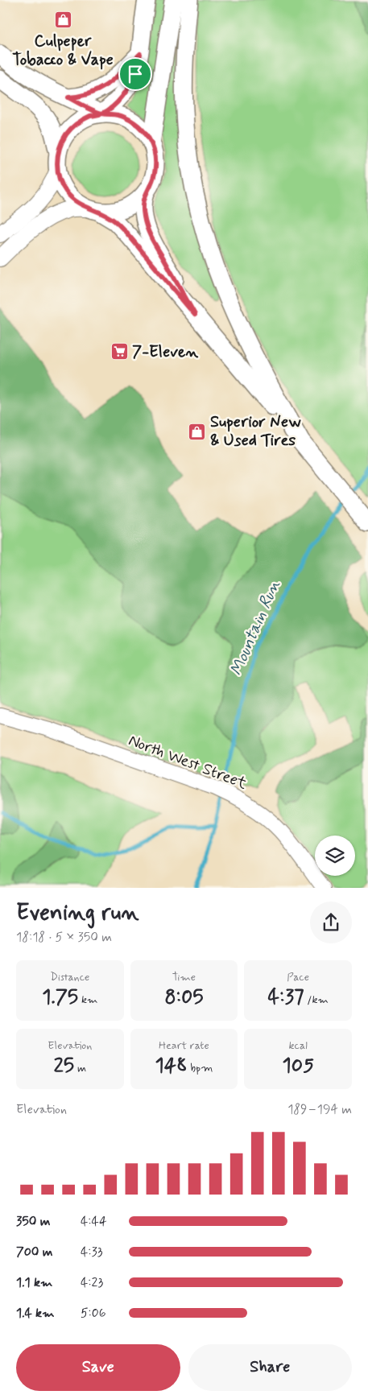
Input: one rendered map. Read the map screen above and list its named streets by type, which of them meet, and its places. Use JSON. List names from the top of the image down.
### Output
{
  "streets": {
    "street": ["North West Street"]
  },
  "water": ["Mountain Run"],
  "places": {
    "shop": ["Culpeper Tobacco & Vape", "Superior New & Used Tires"],
    "supermarket": ["7-Eleven"]
  },
  "page": {
    "heading": ["Evening run", "18:18 · 5 × 350 m"],
    "stats": [
      ["Distance", "1.75 km"],
      ["Time", "8:05"],
      ["Pace", "4:37 /km"],
      ["Elevation", "25 m"],
      ["Heart rate", "148 bpm"],
      ["kcal", "105"]
    ],
    "chart": ["Elevation", "189–194 m"],
    "list": [
      {
        "name": "350 m",
        "note": "4:44"
      },
      {
        "name": "700 m",
        "note": "4:33"
      },
      {
        "name": "1.1 km",
        "note": "4:23"
      },
      {
        "name": "1.4 km",
        "note": "5:06"
      }
    ],
    "buttons": ["Save", "Share"]
  }
}
